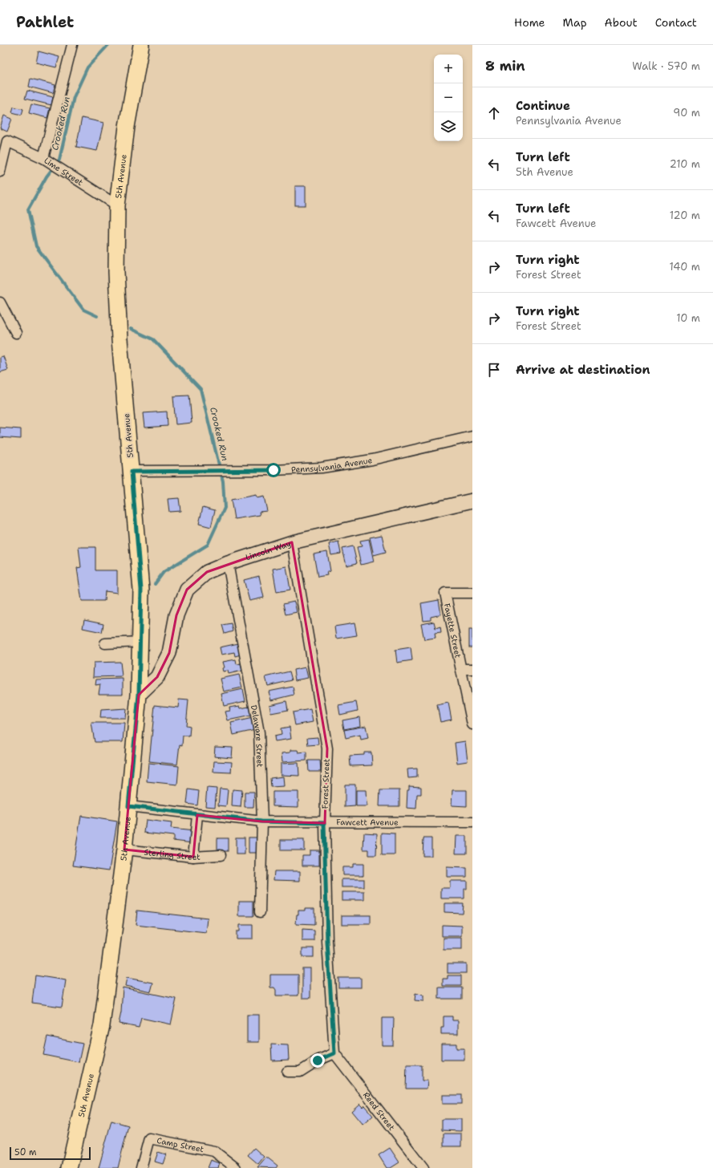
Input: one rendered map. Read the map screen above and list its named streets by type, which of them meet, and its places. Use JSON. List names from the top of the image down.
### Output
{
  "streets": {
    "main road": ["5th Avenue", "Lincoln Way"],
    "street": [
      "Lime Street",
      "Pennsylvania Avenue",
      "Fayette Street",
      "Delaware Street",
      "Forest Street",
      "Fawcett Avenue",
      "Sterling Street",
      "Reed Street",
      "Camp Street"
    ]
  },
  "crossings": [
    ["Lime Street", "5th Avenue"],
    ["5th Avenue", "Pennsylvania Avenue"],
    ["5th Avenue", "Lincoln Way"],
    ["5th Avenue", "Fawcett Avenue"],
    ["5th Avenue", "Sterling Street"],
    ["Lincoln Way", "Delaware Street"],
    ["Lincoln Way", "Forest Street"],
    ["Delaware Street", "Fawcett Avenue"],
    ["Forest Street", "Fawcett Avenue"],
    ["Forest Street", "Reed Street"]
  ],
  "water": ["Crooked Run"],
  "scale_bar": "50 m",
  "page": {
    "header": "Pathlet",
    "nav": [
      "Home",
      "Map",
      "About",
      "Contact"
    ],
    "heading": ["8 min", "Walk · 570 m"],
    "map_buttons": ["+", "−"],
    "list": [
      ["Continue", "Pennsylvania Avenue", "90 m"],
      ["Turn left", "5th Avenue", "210 m"],
      ["Turn left", "Fawcett Avenue", "120 m"],
      ["Turn right", "Forest Street", "140 m"],
      ["Turn right", "Forest Street", "10 m"],
      "Arrive at destination"
    ],
    "scale": "50 m"
  }
}
